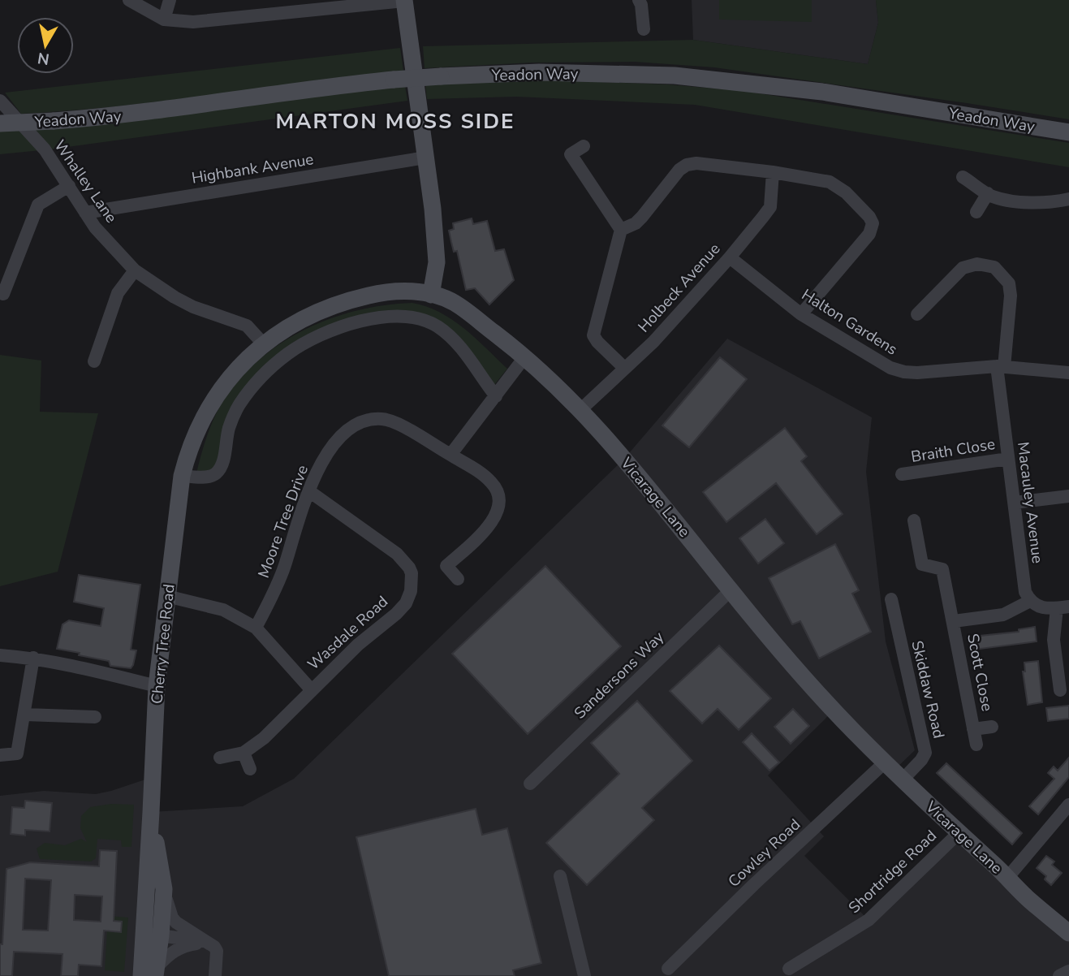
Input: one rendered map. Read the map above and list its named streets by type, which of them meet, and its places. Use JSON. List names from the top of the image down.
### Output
{
  "streets": {
    "street": [
      "Yeadon Way",
      "Highbank Avenue",
      "Whalley Lane",
      "Holbeck Avenue",
      "Halton Gardens",
      "Braith Close",
      "Vicarage Lane",
      "Macauley Avenue",
      "Moore Tree Drive",
      "Wasdale Road",
      "Cherry Tree Road",
      "Scott Close",
      "Sandersons Way",
      "Skiddaw Road",
      "Cowley Road",
      "Shortridge Road"
    ]
  },
  "crossings": [
    ["Highbank Avenue", "Whalley Lane"],
    ["Whalley Lane", "Cherry Tree Road"],
    ["Holbeck Avenue", "Halton Gardens"],
    ["Holbeck Avenue", "Vicarage Lane"],
    ["Halton Gardens", "Macauley Avenue"],
    ["Braith Close", "Macauley Avenue"],
    ["Vicarage Lane", "Cherry Tree Road"],
    ["Vicarage Lane", "Sandersons Way"],
    ["Vicarage Lane", "Skiddaw Road"],
    ["Vicarage Lane", "Cowley Road"],
    ["Vicarage Lane", "Shortridge Road"],
    ["Macauley Avenue", "Scott Close"],
    ["Moore Tree Drive", "Wasdale Road"]
  ],
  "districts": ["MARTON MOSS SIDE"],
  "north": "bottom"
}
